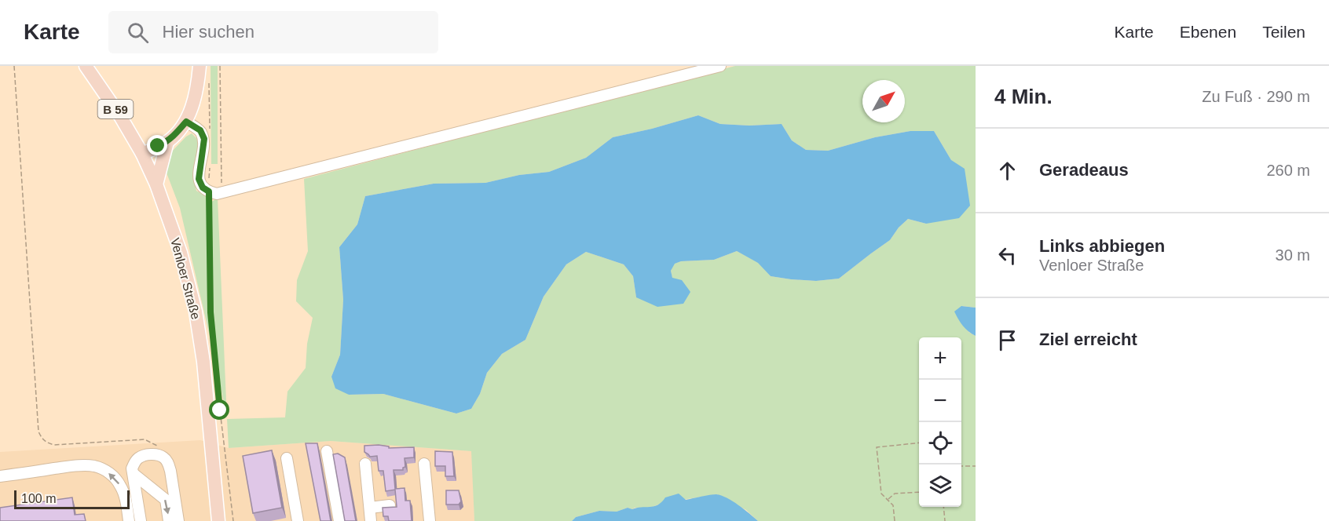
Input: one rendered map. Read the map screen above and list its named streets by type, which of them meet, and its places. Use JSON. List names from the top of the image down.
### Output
{
  "streets": {
    "main road": ["B 59", "Venloer Straße"]
  },
  "crossings": [
    ["B 59", "Venloer Straße"]
  ],
  "scale_bar": "100 m",
  "north": "top right",
  "page": {
    "header": "Karte",
    "search": "Hier suchen",
    "nav": ["Karte", "Ebenen", "Teilen"],
    "heading": ["4 Min.", "Zu Fuß · 290 m"],
    "list": [
      ["Geradeaus", "260 m"],
      ["Links abbiegen", "Venloer Straße", "30 m"],
      "Ziel erreicht"
    ],
    "map_buttons": ["+", "−"],
    "scale": "100 m"
  }
}
